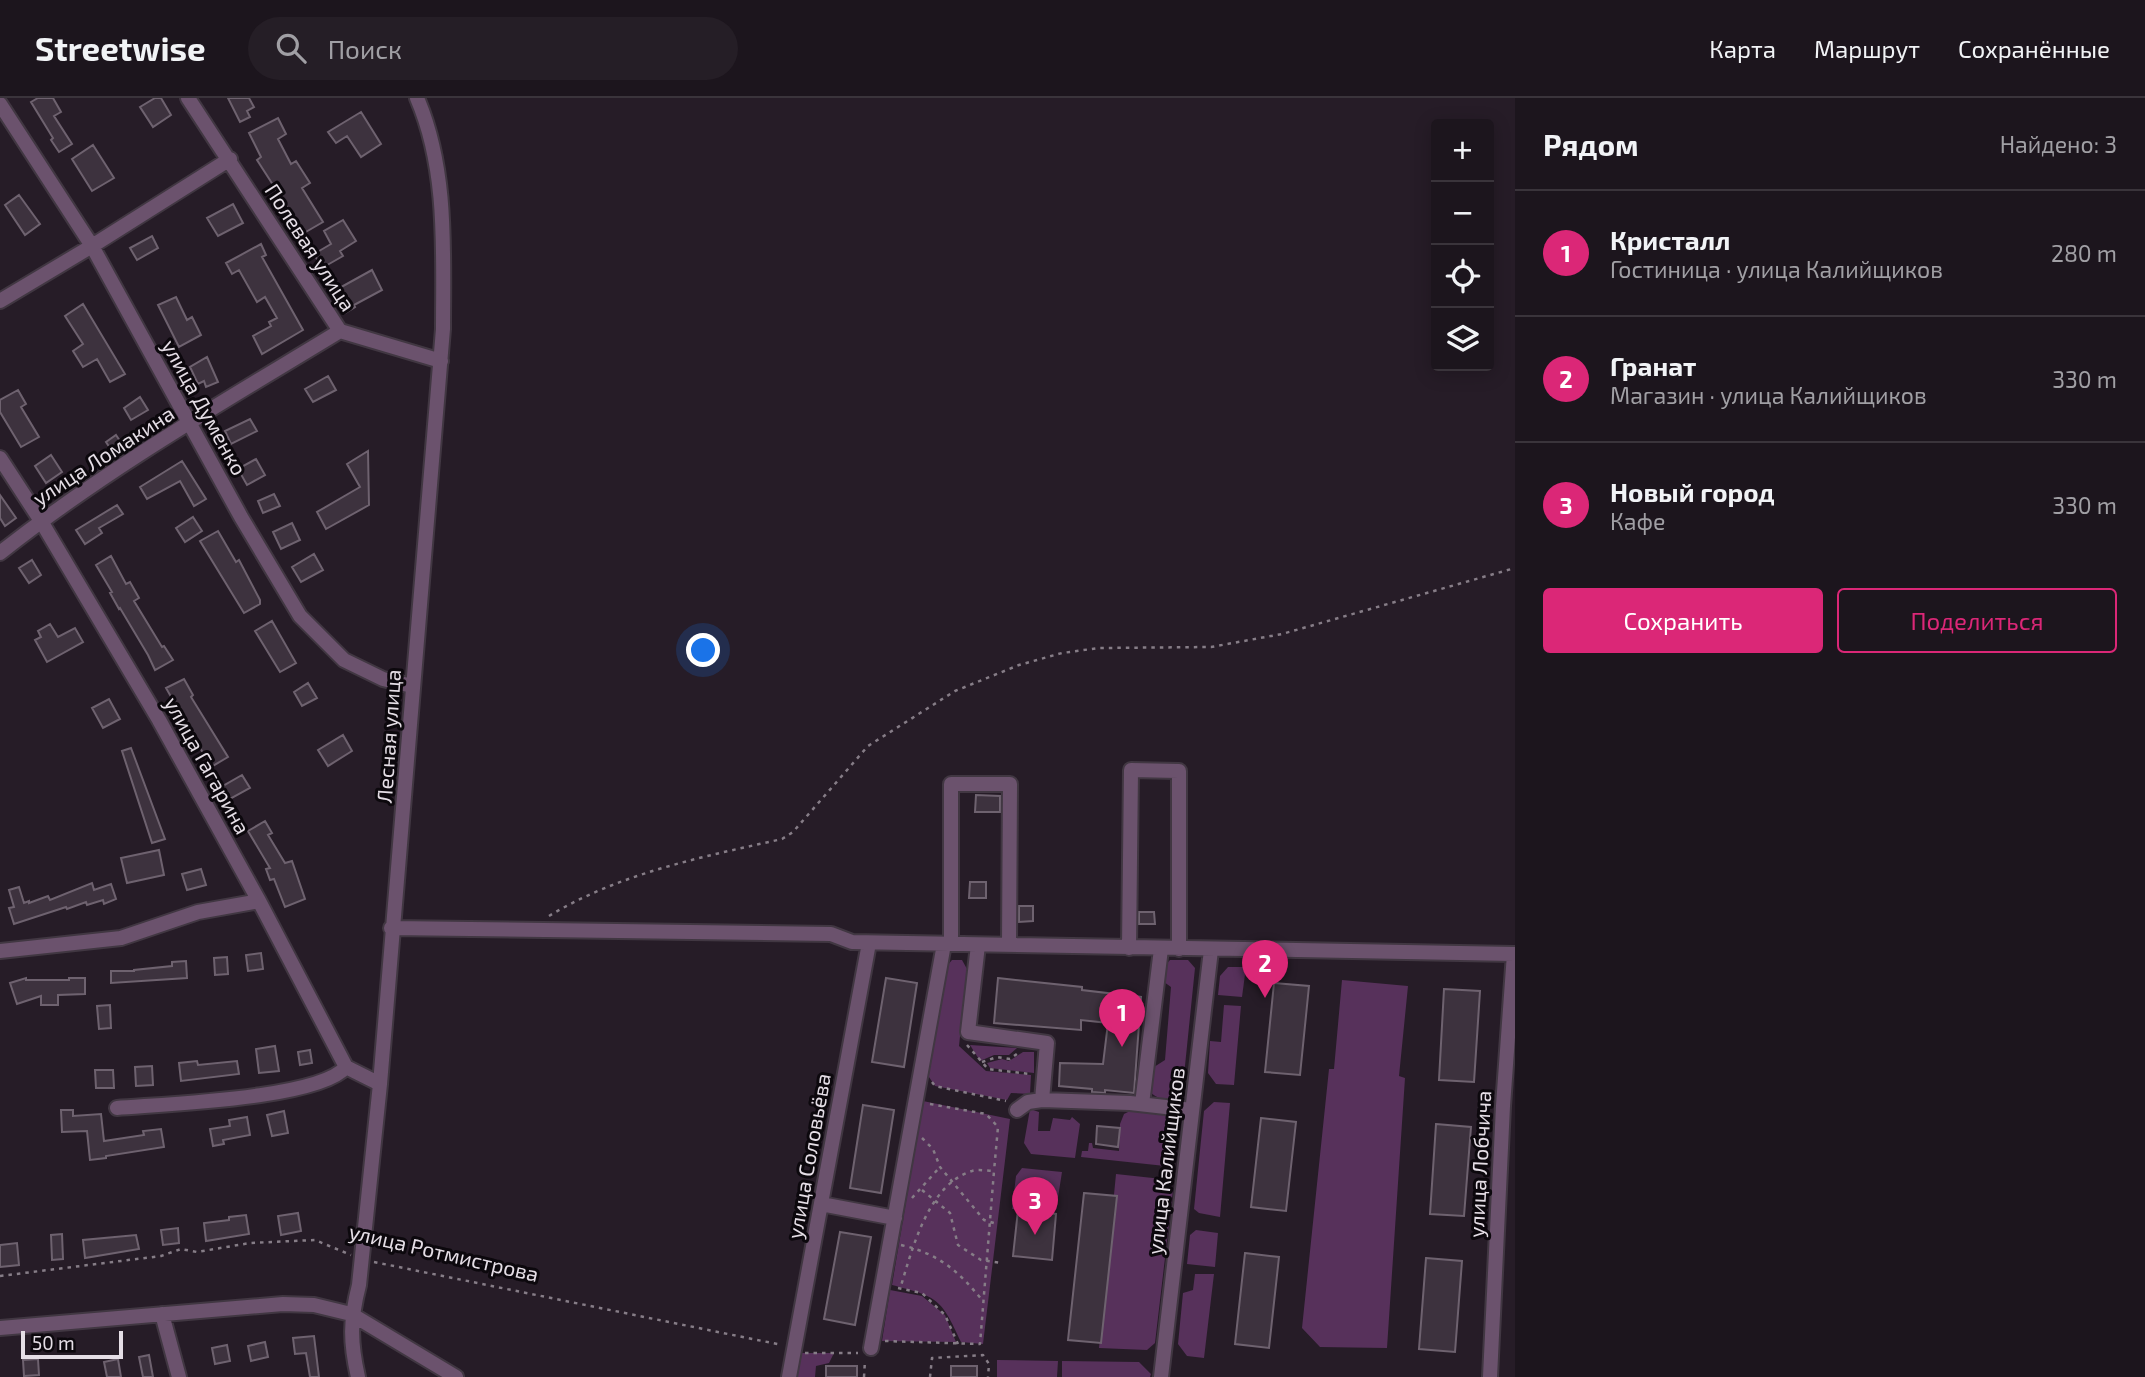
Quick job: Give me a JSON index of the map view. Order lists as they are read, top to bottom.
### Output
{
  "streets": {
    "street": [
      "Полевая улица",
      "улица Думенко",
      "улица Ломакина",
      "Лесная улица",
      "улица Гагарина",
      "улица Соловьёва",
      "улица Калийщиков",
      "улица Лобчича"
    ],
    "path": ["улица Ротмистрова"]
  },
  "crossings": [
    ["Полевая улица", "улица Ломакина"],
    ["Полевая улица", "Лесная улица"],
    ["улица Думенко", "улица Ломакина"],
    ["улица Думенко", "Лесная улица"],
    ["улица Ломакина", "улица Гагарина"],
    ["Лесная улица", "улица Ротмистрова"],
    ["улица Соловьёва", "улица Ротмистрова"]
  ],
  "scale_bar": "50 m",
  "page": {
    "header": "Streetwise",
    "search": "Поиск",
    "nav": ["Карта", "Маршрут", "Сохранённые"],
    "heading": ["Рядом", "Найдено: 3"],
    "map_buttons": ["+", "−"],
    "list": [
      {
        "mark": "1",
        "name": "Кристалл",
        "note": "Гостиница · улица Калийщиков",
        "value": "280 m"
      },
      {
        "mark": "2",
        "name": "Гранат",
        "note": "Магазин · улица Калийщиков",
        "value": "330 m"
      },
      {
        "mark": "3",
        "name": "Новый город",
        "note": "Кафе",
        "value": "330 m"
      }
    ],
    "buttons": ["Сохранить", "Поделиться"],
    "pins": ["2", "1", "3"],
    "scale": "50 m"
  }
}
